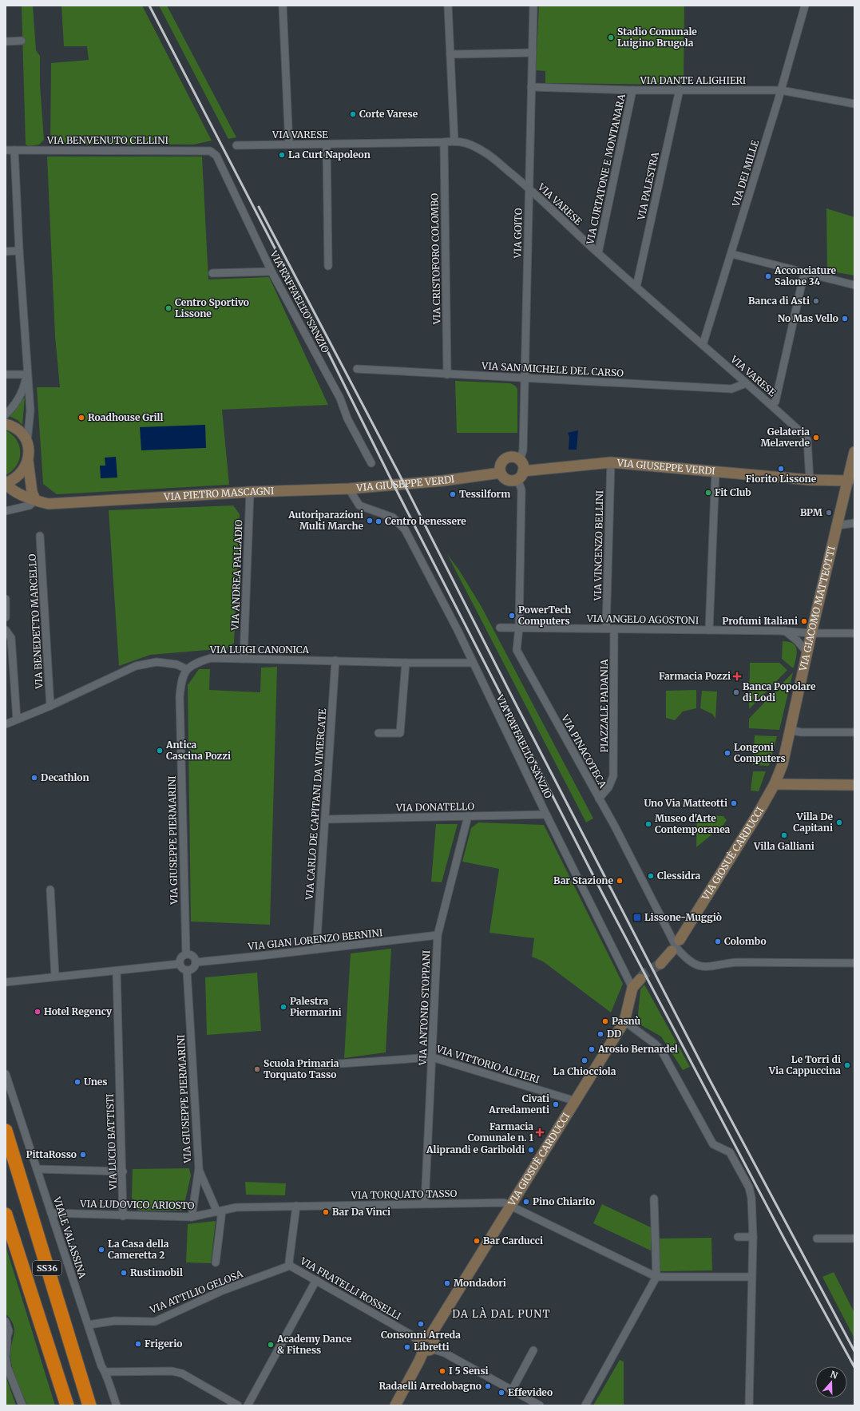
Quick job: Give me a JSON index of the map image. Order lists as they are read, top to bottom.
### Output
{
  "streets": {
    "highway": ["SS36"],
    "street": [
      "VIA DANTE ALIGHIERI",
      "VIA VARESE",
      "VIA BENVENUTO CELLINI",
      "VIA CURTATONE E MONTANARA",
      "VIA DEI MILLE",
      "VIA PALESTRA",
      "VIA GOITO",
      "VIA CRISTOFORO COLOMBO",
      "VIA RAFFAELLO SANZIO",
      "VIA SAN MICHELE DEL CARSO",
      "VIA GIUSEPPE VERDI",
      "VIA PIETRO MASCAGNI",
      "VIA VINCENZO BELLINI",
      "VIA ANDREA PALLADIO",
      "VIA GIACOMO MATTEOTTI",
      "VIA ANGELO AGOSTONI",
      "VIA BENEDETTO MARCELLO",
      "VIA LUIGI CANONICA",
      "PIAZZALE PADANIA",
      "VIA PINACOTECA",
      "VIA CARLO DE CAPITANI DA VIMERCATE",
      "VIA DONATELLO",
      "VIA GIUSEPPE PIERMARINI",
      "VIA GIOSUÈ CARDUCCI",
      "VIA GIAN LORENZO BERNINI",
      "VIA ANTONIO STOPPANI",
      "VIA VITTORIO ALFIERI",
      "VIA LUCIO BATTISTI",
      "VIA TORQUATO TASSO",
      "VIA LUDOVICO ARIOSTO",
      "VIALE VALASSINA",
      "VIA FRATELLI ROSSELLI",
      "VIA ATTILIO GELOSA"
    ]
  },
  "crossings": [
    ["VIA DANTE ALIGHIERI", "VIA CURTATONE E MONTANARA"],
    ["VIA DANTE ALIGHIERI", "VIA DEI MILLE"],
    ["VIA DANTE ALIGHIERI", "VIA PALESTRA"],
    ["VIA DANTE ALIGHIERI", "VIA GOITO"],
    ["VIA VARESE", "VIA CURTATONE E MONTANARA"],
    ["VIA VARESE", "VIA DEI MILLE"],
    ["VIA VARESE", "VIA PALESTRA"],
    ["VIA VARESE", "VIA GOITO"],
    ["VIA VARESE", "VIA CRISTOFORO COLOMBO"],
    ["VIA VARESE", "VIA SAN MICHELE DEL CARSO"],
    ["VIA VARESE", "VIA GIUSEPPE VERDI"],
    ["VIA BENVENUTO CELLINI", "VIA RAFFAELLO SANZIO"],
    ["VIA GOITO", "VIA SAN MICHELE DEL CARSO"],
    ["VIA GOITO", "VIA GIUSEPPE VERDI"],
    ["VIA GOITO", "VIA PINACOTECA"],
    ["VIA CRISTOFORO COLOMBO", "VIA SAN MICHELE DEL CARSO"],
    ["VIA RAFFAELLO SANZIO", "VIA GIUSEPPE VERDI"],
    ["VIA RAFFAELLO SANZIO", "VIA PIETRO MASCAGNI"],
    ["VIA RAFFAELLO SANZIO", "VIA LUIGI CANONICA"],
    ["VIA RAFFAELLO SANZIO", "VIA DONATELLO"],
    ["VIA RAFFAELLO SANZIO", "VIA GIOSUÈ CARDUCCI"],
    ["VIA GIUSEPPE VERDI", "VIA PIETRO MASCAGNI"],
    ["VIA GIUSEPPE VERDI", "VIA VINCENZO BELLINI"],
    ["VIA GIUSEPPE VERDI", "VIA GIACOMO MATTEOTTI"],
    ["VIA GIUSEPPE VERDI", "VIA PINACOTECA"],
    ["VIA PIETRO MASCAGNI", "VIA ANDREA PALLADIO"],
    ["VIA VINCENZO BELLINI", "VIA ANGELO AGOSTONI"],
    ["VIA VINCENZO BELLINI", "PIAZZALE PADANIA"],
    ["VIA ANDREA PALLADIO", "VIA LUIGI CANONICA"],
    ["VIA GIACOMO MATTEOTTI", "VIA ANGELO AGOSTONI"],
    ["VIA GIACOMO MATTEOTTI", "VIA GIOSUÈ CARDUCCI"],
    ["VIA ANGELO AGOSTONI", "PIAZZALE PADANIA"],
    ["VIA ANGELO AGOSTONI", "VIA PINACOTECA"],
    ["VIA LUIGI CANONICA", "VIA CARLO DE CAPITANI DA VIMERCATE"],
    ["VIA LUIGI CANONICA", "VIA GIUSEPPE PIERMARINI"],
    ["PIAZZALE PADANIA", "VIA PINACOTECA"],
    ["VIA PINACOTECA", "VIA GIOSUÈ CARDUCCI"],
    ["VIA CARLO DE CAPITANI DA VIMERCATE", "VIA DONATELLO"],
    ["VIA CARLO DE CAPITANI DA VIMERCATE", "VIA GIAN LORENZO BERNINI"],
    ["VIA DONATELLO", "VIA ANTONIO STOPPANI"],
    ["VIA GIUSEPPE PIERMARINI", "VIA GIAN LORENZO BERNINI"],
    ["VIA GIUSEPPE PIERMARINI", "VIA TORQUATO TASSO"],
    ["VIA GIUSEPPE PIERMARINI", "VIA LUDOVICO ARIOSTO"],
    ["VIA GIOSUÈ CARDUCCI", "VIA VITTORIO ALFIERI"],
    ["VIA GIOSUÈ CARDUCCI", "VIA TORQUATO TASSO"],
    ["VIA GIOSUÈ CARDUCCI", "VIA FRATELLI ROSSELLI"],
    ["VIA GIAN LORENZO BERNINI", "VIA ANTONIO STOPPANI"],
    ["VIA ANTONIO STOPPANI", "VIA VITTORIO ALFIERI"],
    ["VIA ANTONIO STOPPANI", "VIA TORQUATO TASSO"],
    ["VIA LUCIO BATTISTI", "VIA LUDOVICO ARIOSTO"],
    ["VIA TORQUATO TASSO", "VIA LUDOVICO ARIOSTO"],
    ["VIA TORQUATO TASSO", "VIA FRATELLI ROSSELLI"],
    ["VIA LUDOVICO ARIOSTO", "VIALE VALASSINA"],
    ["VIALE VALASSINA", "VIA ATTILIO GELOSA"],
    ["VIA FRATELLI ROSSELLI", "VIA ATTILIO GELOSA"]
  ],
  "districts": ["DA LÀ DAL PUNT"],
  "places": {
    "other": [
      "Stadio Comunale Luigino Brugola",
      "Corte Varese",
      "La Curt Napoleon",
      "Acconciature Salone 34",
      "Banca di Asti",
      "Centro Sportivo Lissone",
      "No Mas Vello",
      "Roadhouse Grill",
      "Gelateria Melaverde",
      "Fiorito Lissone",
      "Fit Club",
      "Tessilform",
      "BPM",
      "Autoriparazioni Multi Marche",
      "Centro benessere",
      "PowerTech Computers",
      "Profumi Italiani",
      "Banca Popolare di Lodi",
      "Antica Cascina Pozzi",
      "Longoni Computers",
      "Decathlon",
      "Uno Via Matteotti",
      "Villa De Capitani",
      "Museo d'Arte Contemporanea",
      "Villa Galliani",
      "Clessidra",
      "Bar Stazione",
      "Colombo",
      "Palestra Piermarini",
      "Hotel Regency",
      "Pasnù",
      "DD",
      "Arosio Bernardel",
      "La Chiocciola",
      "Le Torri di Via Cappuccina",
      "Scuola Primaria Torquato Tasso",
      "Unes",
      "Civati Arredamenti",
      "Aliprandi e Gariboldi",
      "PittaRosso",
      "Pino Chiarito",
      "Bar Da Vinci",
      "Bar Carducci",
      "La Casa della Cameretta 2",
      "Rustimobil",
      "Mondadori",
      "Consonni Arreda",
      "Frigerio",
      "Academy Dance & Fitness",
      "Libretti",
      "I 5 Sensi",
      "Radaelli Arredobagno",
      "Effevideo"
    ],
    "health": ["Farmacia Pozzi", "Farmacia Comunale n. 1"],
    "transit": ["Lissone-Muggiò"]
  },
  "north": "top"
}
